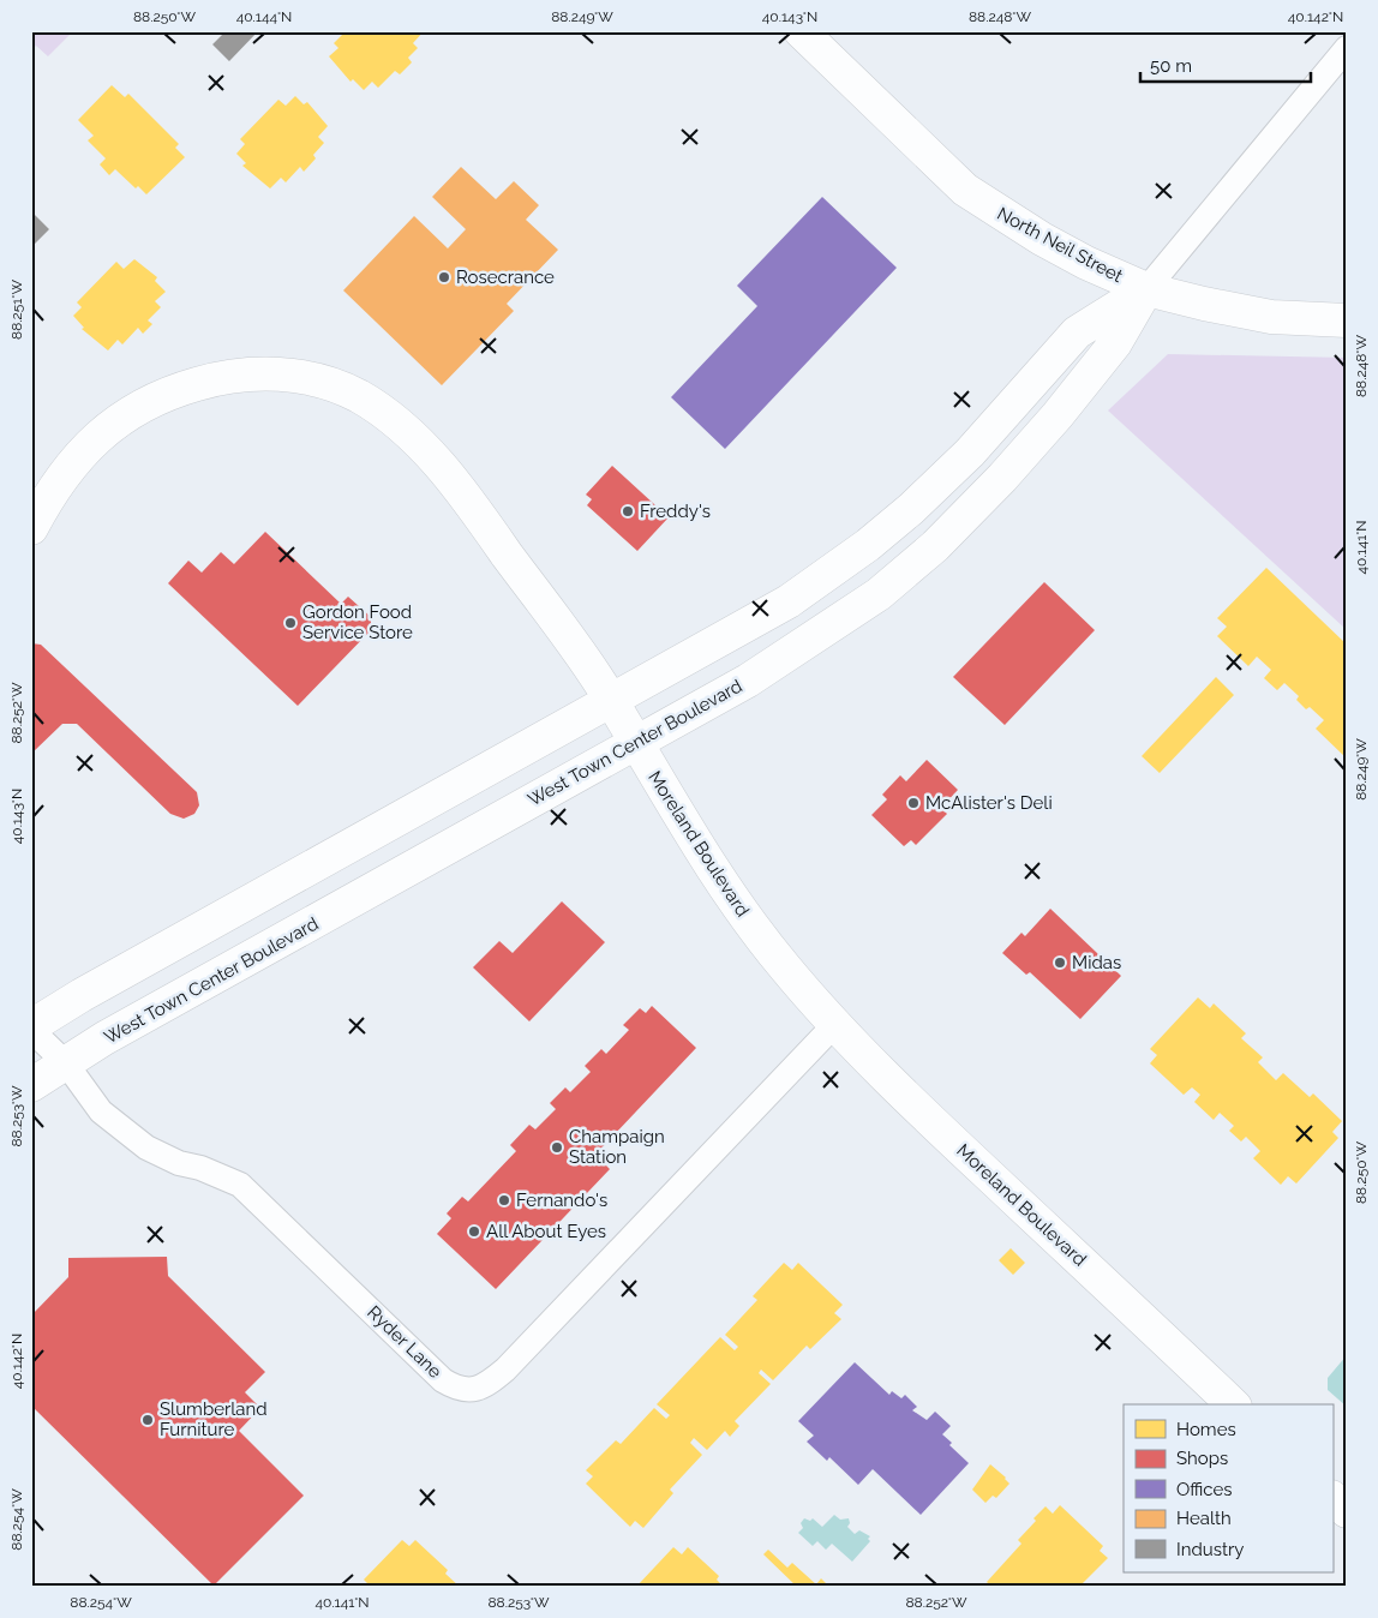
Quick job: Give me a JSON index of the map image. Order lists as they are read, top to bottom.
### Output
{
  "streets": {
    "main road": ["North Neil Street", "West Town Center Boulevard", "Moreland Boulevard"],
    "street": ["Ryder Lane"]
  },
  "crossings": [
    ["North Neil Street", "West Town Center Boulevard"],
    ["West Town Center Boulevard", "Moreland Boulevard"],
    ["West Town Center Boulevard", "Ryder Lane"],
    ["Moreland Boulevard", "Ryder Lane"]
  ],
  "places": [
    "Rosecrance",
    "Freddy's",
    "Gordon Food Service Store",
    "McAlister's Deli",
    "Midas",
    "Champaign Station",
    "Fernando's",
    "All About Eyes",
    "Slumberland Furniture"
  ],
  "legend": [
    "Homes",
    "Shops",
    "Offices",
    "Health",
    "Industry"
  ],
  "scale_bar": "50 m",
  "coordinates": [
    "88.250°W",
    "40.144°N",
    "88.249°W",
    "40.143°N",
    "88.248°W",
    "40.142°N",
    "88.251°W",
    "40.141°N",
    "88.252°W",
    "88.253°W",
    "88.254°W"
  ]
}
